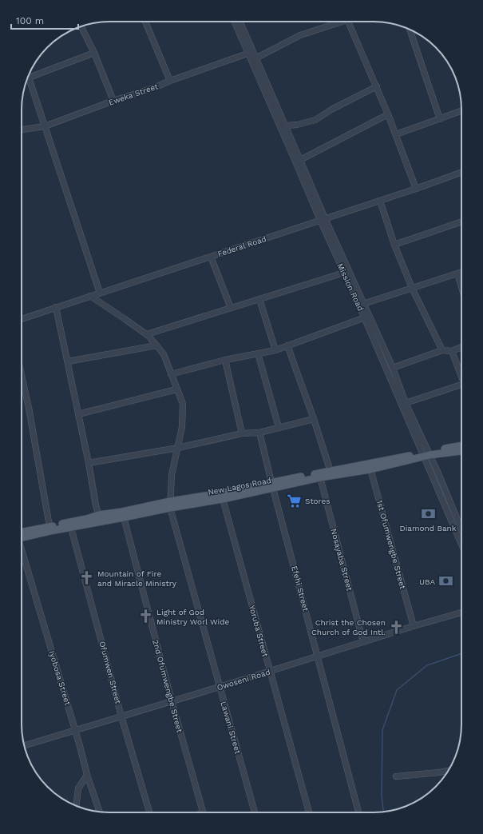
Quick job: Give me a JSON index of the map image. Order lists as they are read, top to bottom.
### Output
{
  "streets": {
    "main road": ["New Lagos Road"],
    "street": [
      "Eweka Street",
      "Federal Road",
      "Mission Road",
      "1st Ofumwengbe Street",
      "Nosayaba Street",
      "Efehi Street",
      "Yoruba Street",
      "Ofumwen Street",
      "Iyobosa Street",
      "Owoseni Road",
      "2nd Ofumwengbe Street",
      "Lawani Street"
    ]
  },
  "crossings": [
    ["Eweka Street", "Mission Road"],
    ["Federal Road", "Mission Road"],
    ["Federal Road", "Lawani Street"],
    ["Mission Road", "New Lagos Road"],
    ["New Lagos Road", "1st Ofumwengbe Street"],
    ["New Lagos Road", "Nosayaba Street"],
    ["New Lagos Road", "Efehi Street"],
    ["New Lagos Road", "Yoruba Street"],
    ["New Lagos Road", "Ofumwen Street"],
    ["New Lagos Road", "2nd Ofumwengbe Street"],
    ["New Lagos Road", "Lawani Street"],
    ["1st Ofumwengbe Street", "Owoseni Road"],
    ["Nosayaba Street", "Owoseni Road"],
    ["Efehi Street", "Owoseni Road"],
    ["Yoruba Street", "Owoseni Road"],
    ["Ofumwen Street", "Owoseni Road"],
    ["Iyobosa Street", "Owoseni Road"],
    ["Owoseni Road", "2nd Ofumwengbe Street"],
    ["Owoseni Road", "Lawani Street"]
  ],
  "places": {
    "supermarket": ["Stores"],
    "bank": ["Diamond Bank", "UBA"],
    "church": ["Mountain of Fire and Miracle Ministry", "Light of God Ministry Worl Wide", "Christ the Chosen Church of God Intl."]
  },
  "scale_bar": "100 m"
}
